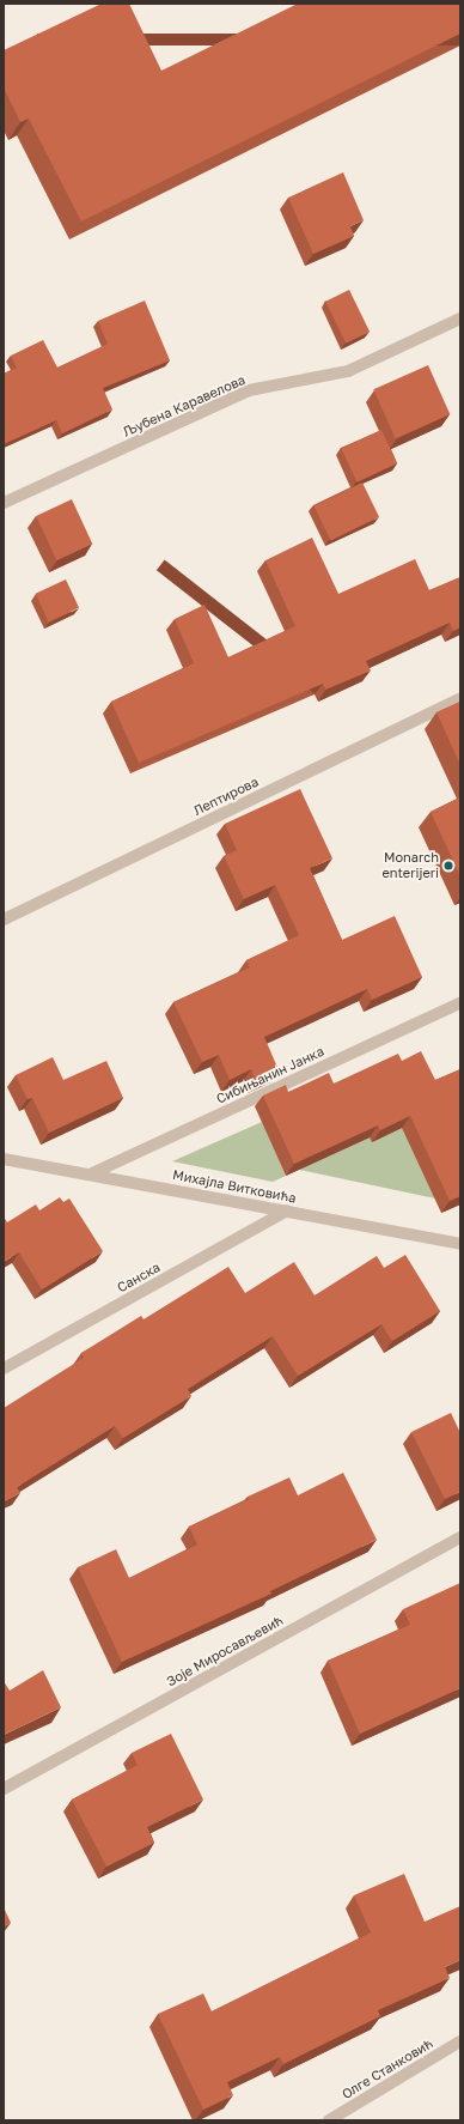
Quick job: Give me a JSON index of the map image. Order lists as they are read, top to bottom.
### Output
{
  "streets": {
    "street": [
      "Љубена Каравелова",
      "Лептирова",
      "Сибињанин Јанка",
      "Михајла Витковића",
      "Санска",
      "Зоје Миросављевић",
      "Олге Станковић"
    ]
  },
  "crossings": [
    ["Сибињанин Јанка", "Михајла Витковића"],
    ["Михајла Витковића", "Санска"]
  ],
  "places": ["Monarch enterijeri"]
}
